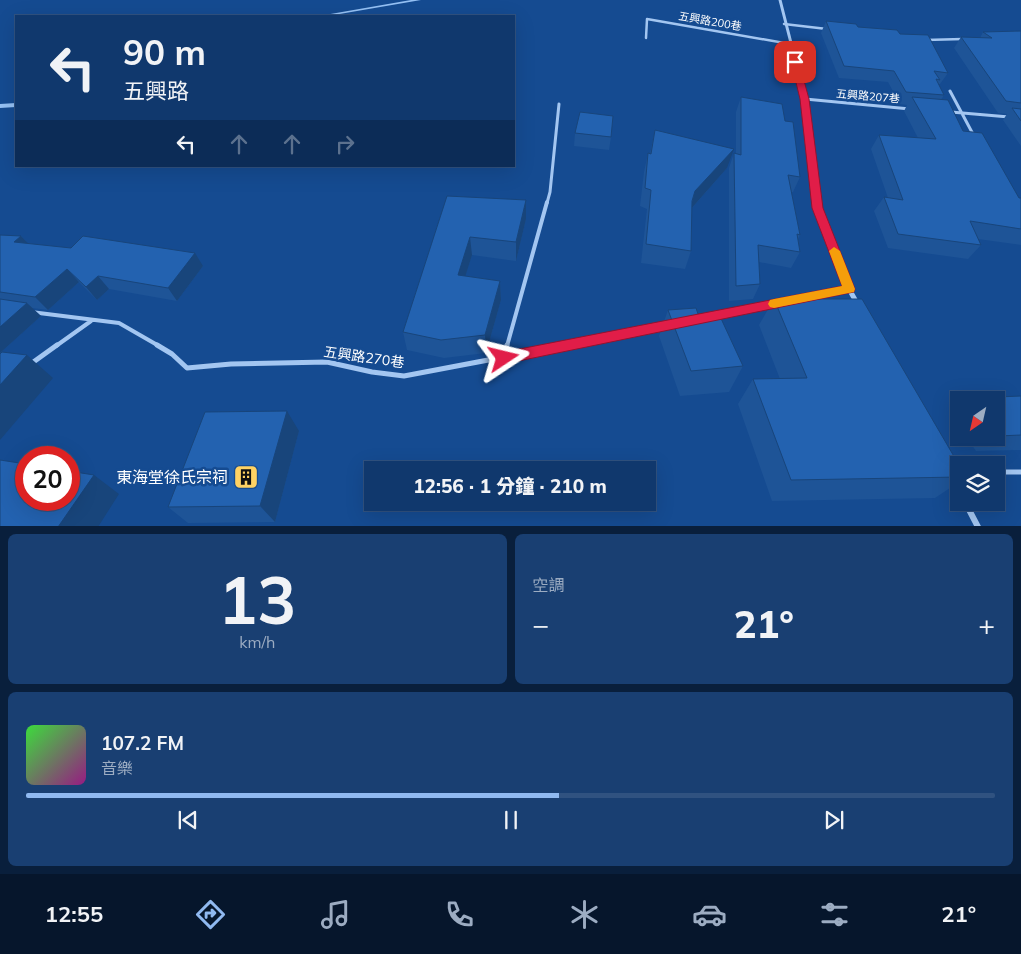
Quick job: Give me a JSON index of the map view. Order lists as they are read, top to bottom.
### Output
{
  "streets": {
    "lane": ["五興路200巷", "五興路207巷", "五興路270巷"]
  },
  "places": {
    "building": ["東海堂徐氏宗祠"]
  },
  "north": "bottom left",
  "page": {
    "turn": ["90 m", "五興路"],
    "limit": "20",
    "trip": "12:56 · 1 分鐘 · 210 m",
    "tile": [
      ["13", "km/h"],
      "空調"
    ],
    "heat": ["−", "21°", "+"],
    "song": ["107.2 FM", "音樂"],
    "tabs": ["12:55", "21°"]
  }
}
